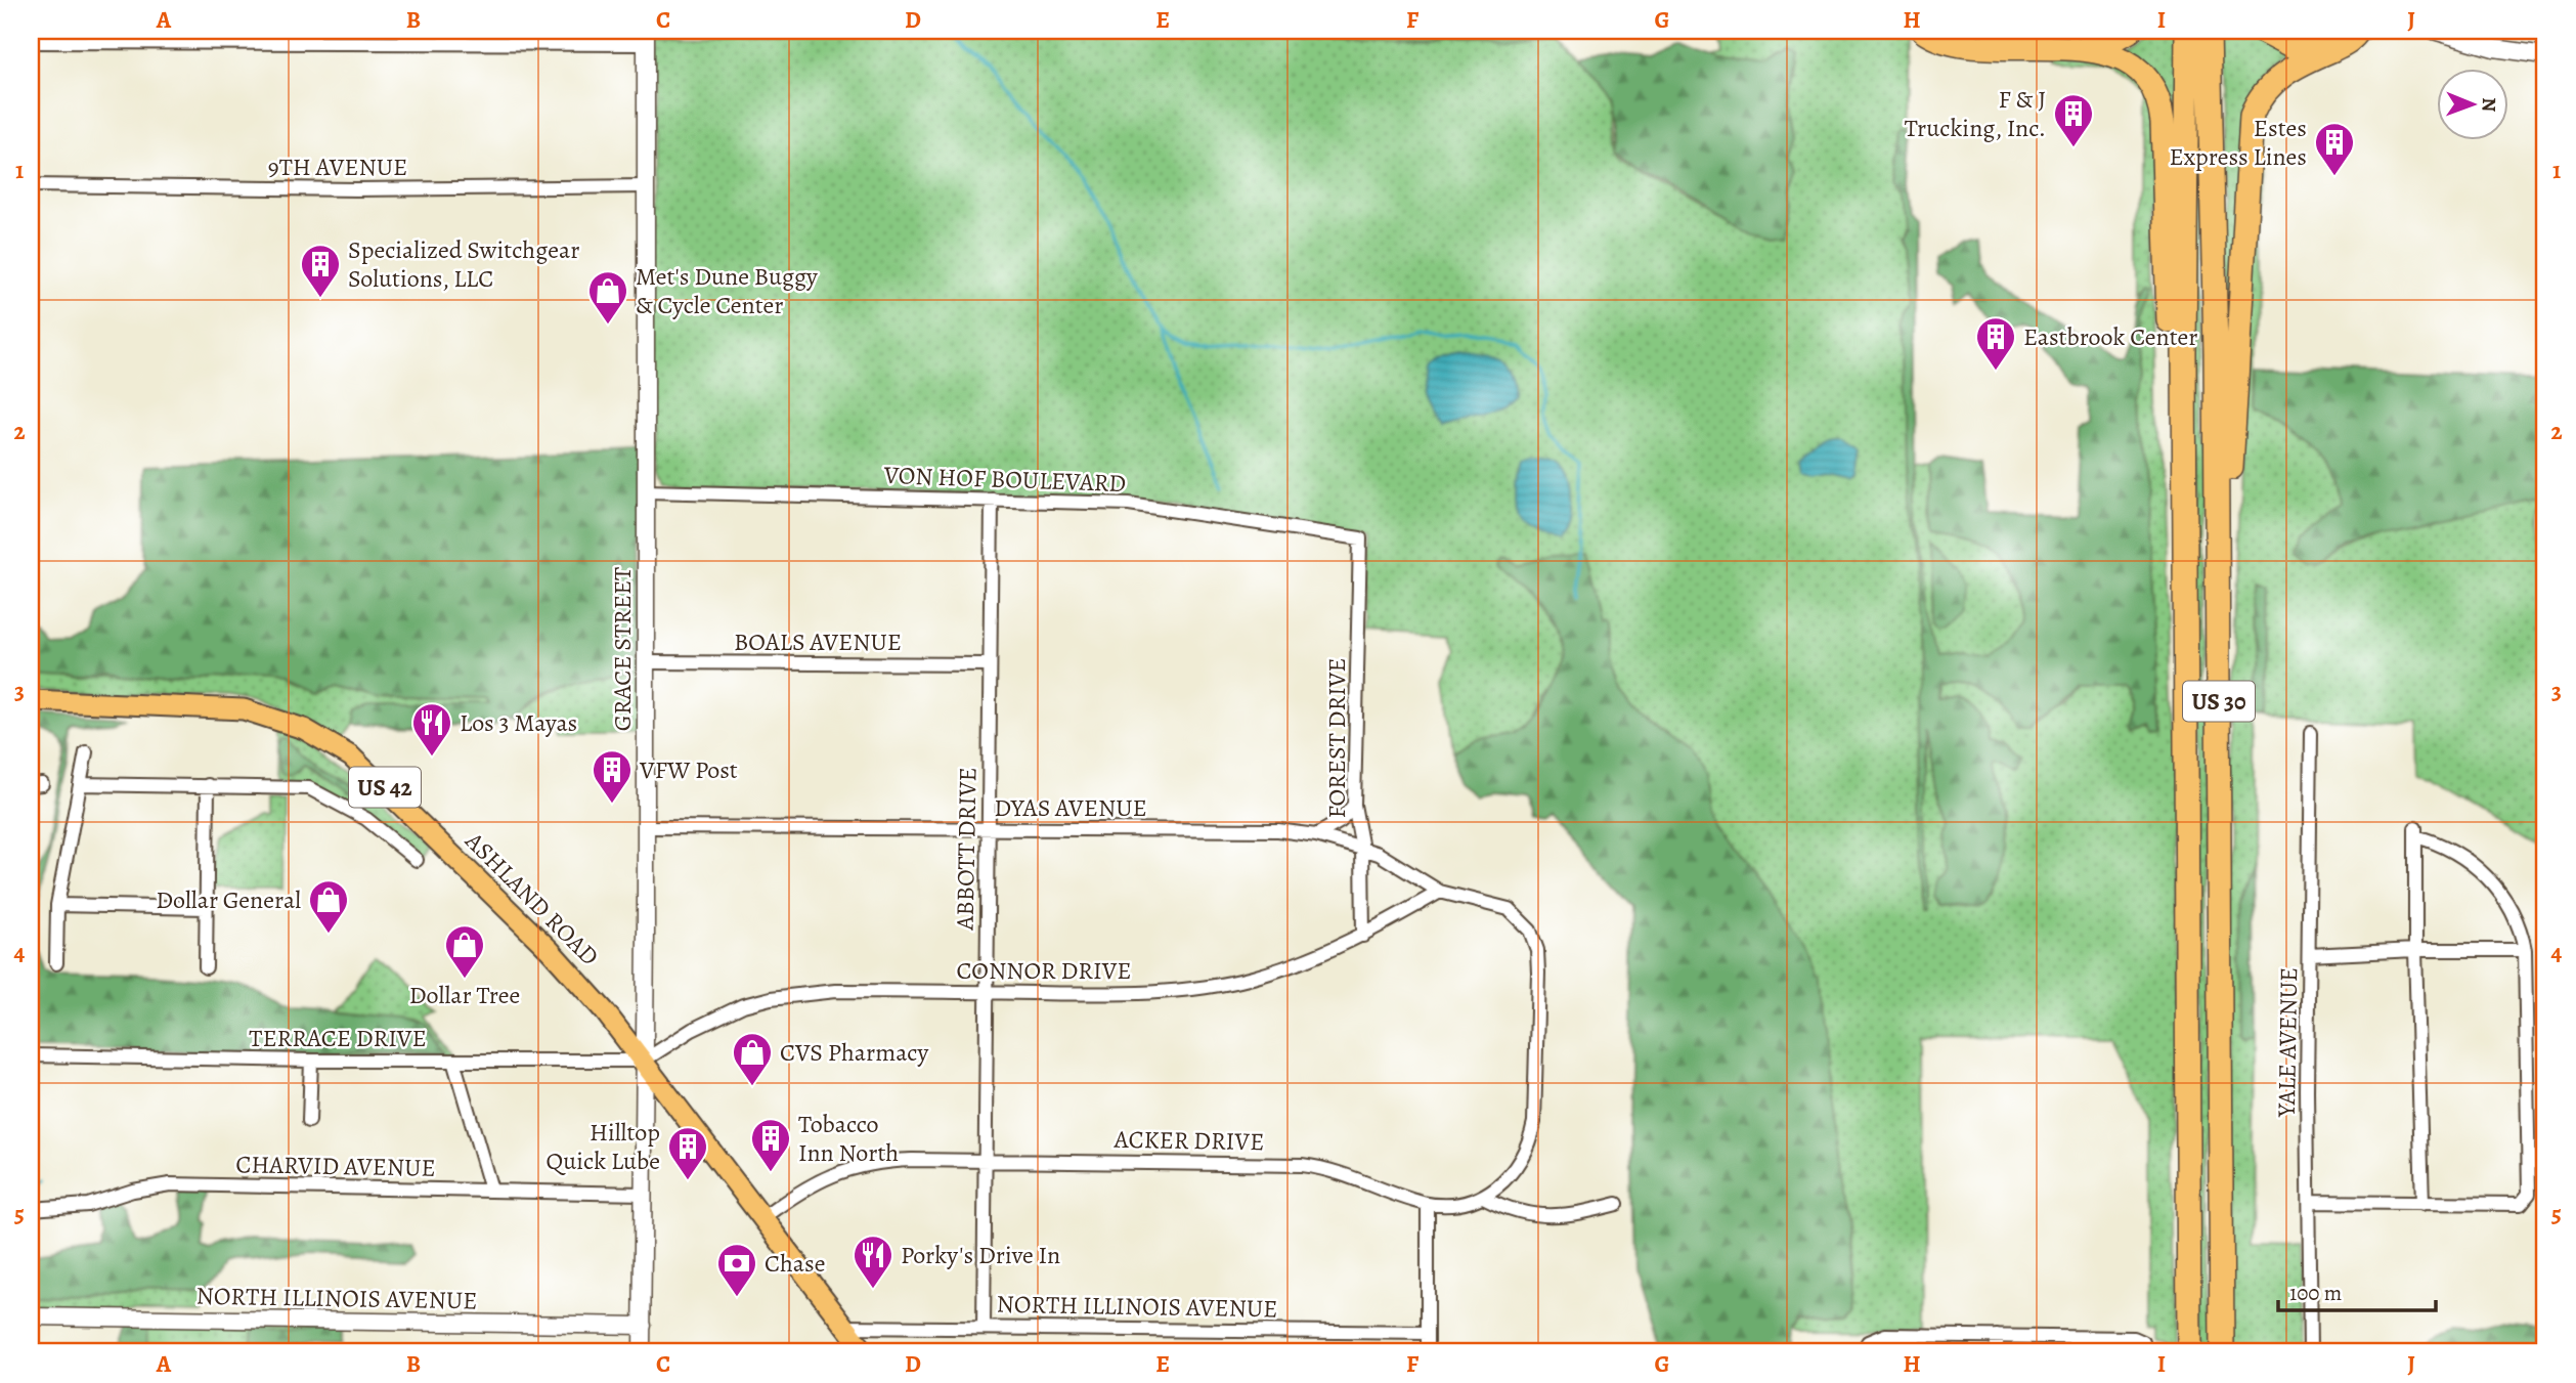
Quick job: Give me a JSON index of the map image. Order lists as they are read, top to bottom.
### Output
{
  "streets": {
    "highway": ["US 30"],
    "main road": ["US 42", "ASHLAND ROAD"],
    "street": [
      "9TH AVENUE",
      "VON HOF BOULEVARD",
      "BOALS AVENUE",
      "GRACE STREET",
      "FOREST DRIVE",
      "DYAS AVENUE",
      "ABBOTT DRIVE",
      "CONNOR DRIVE",
      "TERRACE DRIVE",
      "YALE AVENUE",
      "ACKER DRIVE",
      "CHARVID AVENUE",
      "NORTH ILLINOIS AVENUE"
    ]
  },
  "crossings": [
    ["9TH AVENUE", "GRACE STREET"],
    ["VON HOF BOULEVARD", "GRACE STREET"],
    ["VON HOF BOULEVARD", "FOREST DRIVE"],
    ["VON HOF BOULEVARD", "ABBOTT DRIVE"],
    ["BOALS AVENUE", "GRACE STREET"],
    ["BOALS AVENUE", "ABBOTT DRIVE"],
    ["GRACE STREET", "DYAS AVENUE"],
    ["GRACE STREET", "ASHLAND ROAD"],
    ["GRACE STREET", "CONNOR DRIVE"],
    ["GRACE STREET", "TERRACE DRIVE"],
    ["GRACE STREET", "CHARVID AVENUE"],
    ["GRACE STREET", "NORTH ILLINOIS AVENUE"],
    ["FOREST DRIVE", "DYAS AVENUE"],
    ["FOREST DRIVE", "CONNOR DRIVE"],
    ["FOREST DRIVE", "ACKER DRIVE"],
    ["DYAS AVENUE", "ABBOTT DRIVE"],
    ["ABBOTT DRIVE", "CONNOR DRIVE"],
    ["ABBOTT DRIVE", "ACKER DRIVE"],
    ["ABBOTT DRIVE", "NORTH ILLINOIS AVENUE"],
    ["ASHLAND ROAD", "CONNOR DRIVE"],
    ["ASHLAND ROAD", "TERRACE DRIVE"],
    ["ASHLAND ROAD", "ACKER DRIVE"],
    ["ASHLAND ROAD", "NORTH ILLINOIS AVENUE"],
    ["CONNOR DRIVE", "TERRACE DRIVE"]
  ],
  "places": {
    "building": [
      "F & J Trucking, Inc.",
      "Estes Express Lines",
      "Specialized Switchgear Solutions, LLC",
      "Eastbrook Center",
      "VFW Post",
      "Tobacco Inn North",
      "Hilltop Quick Lube"
    ],
    "shop": [
      "Met's Dune Buggy & Cycle Center",
      "Dollar General",
      "Dollar Tree",
      "CVS Pharmacy"
    ],
    "restaurant": ["Los 3 Mayas", "Porky's Drive In"],
    "bank": ["Chase"]
  },
  "scale_bar": "100 m",
  "north": "right",
  "grid": {
    "columns": [
      "A",
      "B",
      "C",
      "D",
      "E",
      "F",
      "G",
      "H",
      "I",
      "J"
    ],
    "rows": [
      "1",
      "2",
      "3",
      "4",
      "5"
    ]
  }
}
